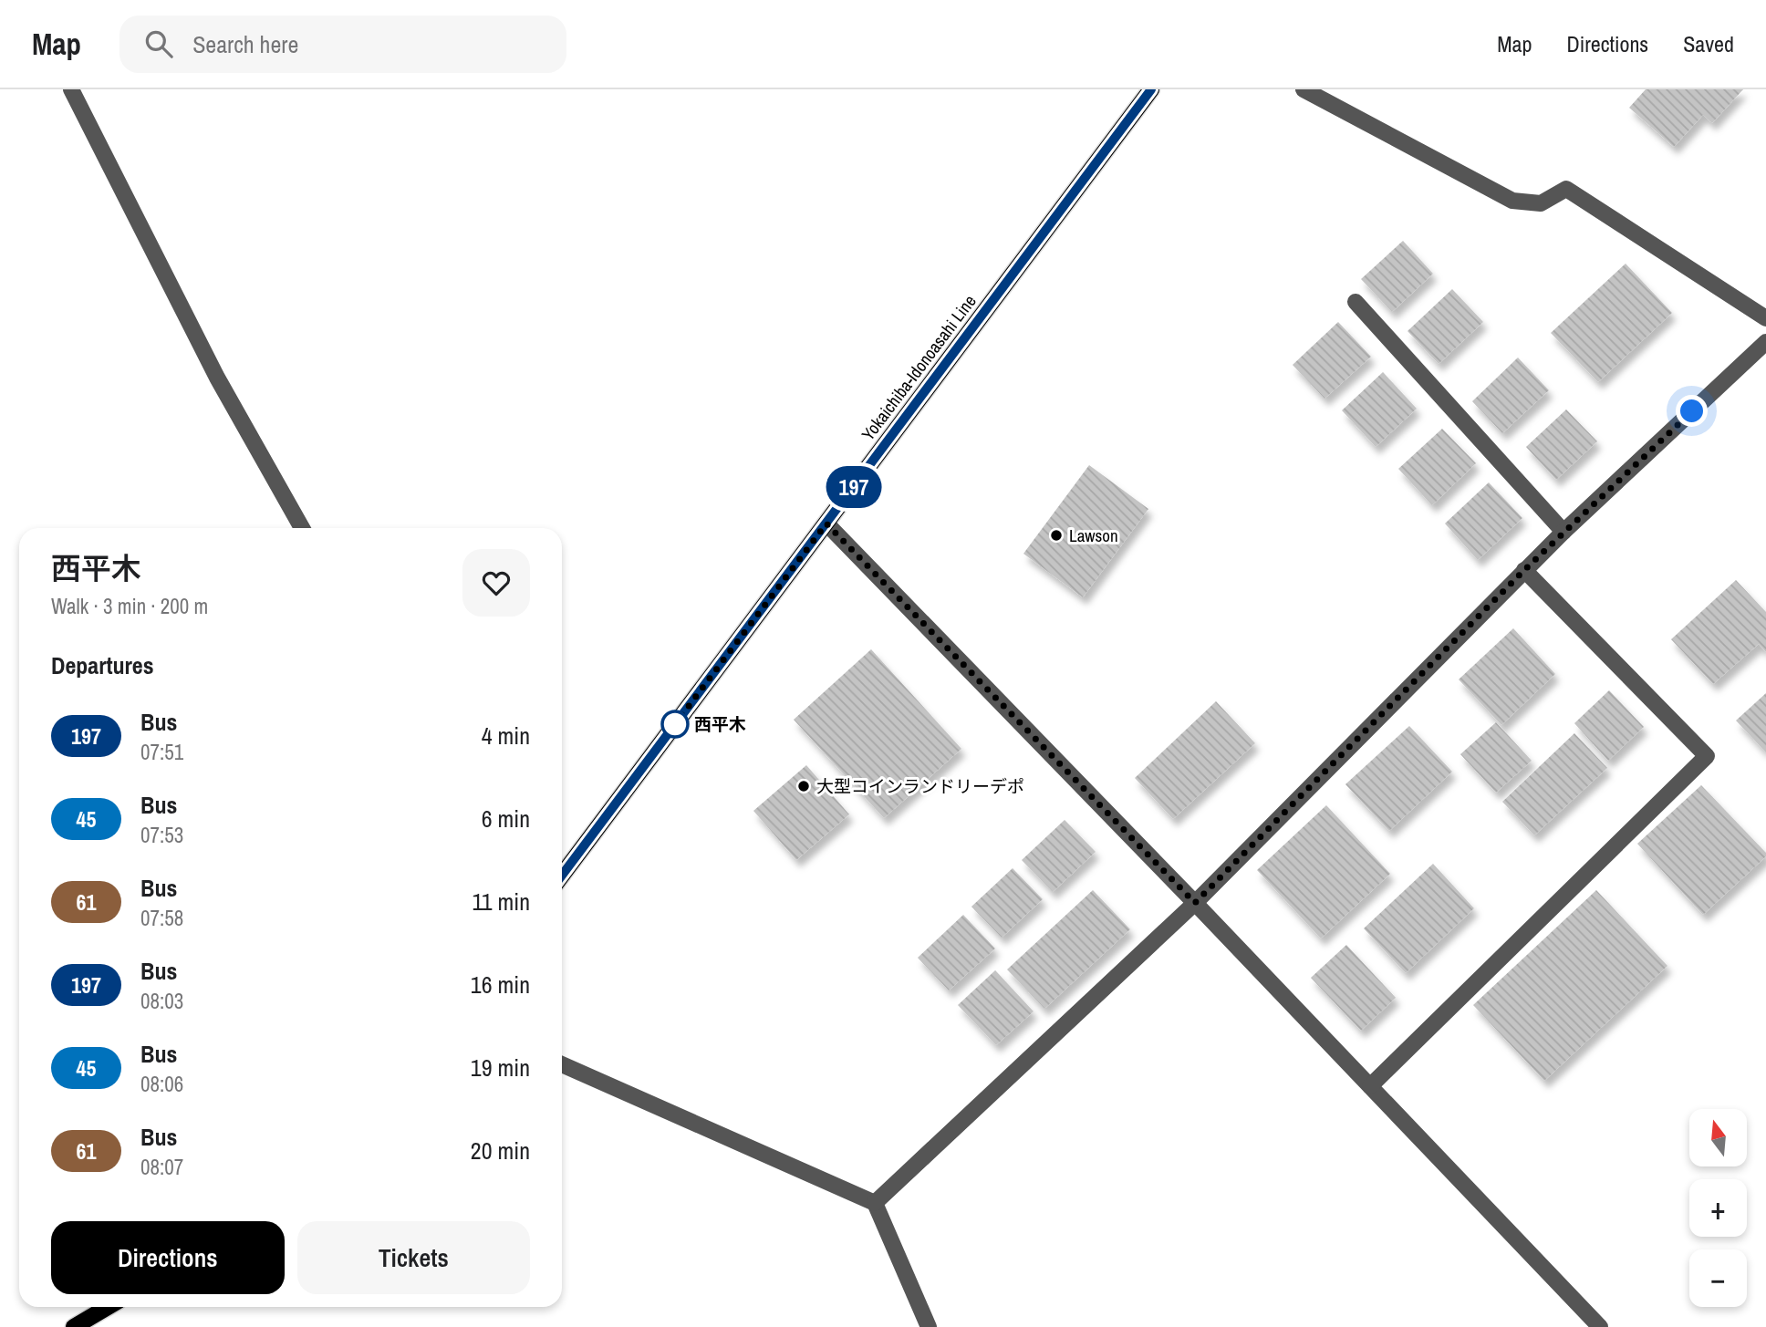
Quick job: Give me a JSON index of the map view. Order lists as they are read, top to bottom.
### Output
{
  "streets": {
    "main road": ["Yokaichiba-Idonoasahi Line"]
  },
  "places": ["Lawson", "西平木", "大型コインランドリーデポ"],
  "lines": ["bus line 197"],
  "north": "top",
  "page": {
    "header": "Map",
    "search": "Search here",
    "nav": ["Map", "Directions", "Saved"],
    "on_map": "197",
    "heading": [
      ["西平木", "Walk · 3 min · 200 m"],
      "Departures"
    ],
    "list": [
      {
        "mark": "197",
        "name": "Bus",
        "note": "07:51",
        "value": "4 min"
      },
      {
        "mark": "45",
        "name": "Bus",
        "note": "07:53",
        "value": "6 min"
      },
      {
        "mark": "61",
        "name": "Bus",
        "note": "07:58",
        "value": "11 min"
      },
      {
        "mark": "197",
        "name": "Bus",
        "note": "08:03",
        "value": "16 min"
      },
      {
        "mark": "45",
        "name": "Bus",
        "note": "08:06",
        "value": "19 min"
      },
      {
        "mark": "61",
        "name": "Bus",
        "note": "08:07",
        "value": "20 min"
      }
    ],
    "map_buttons": ["+", "−"],
    "buttons": ["Directions", "Tickets"]
  }
}
